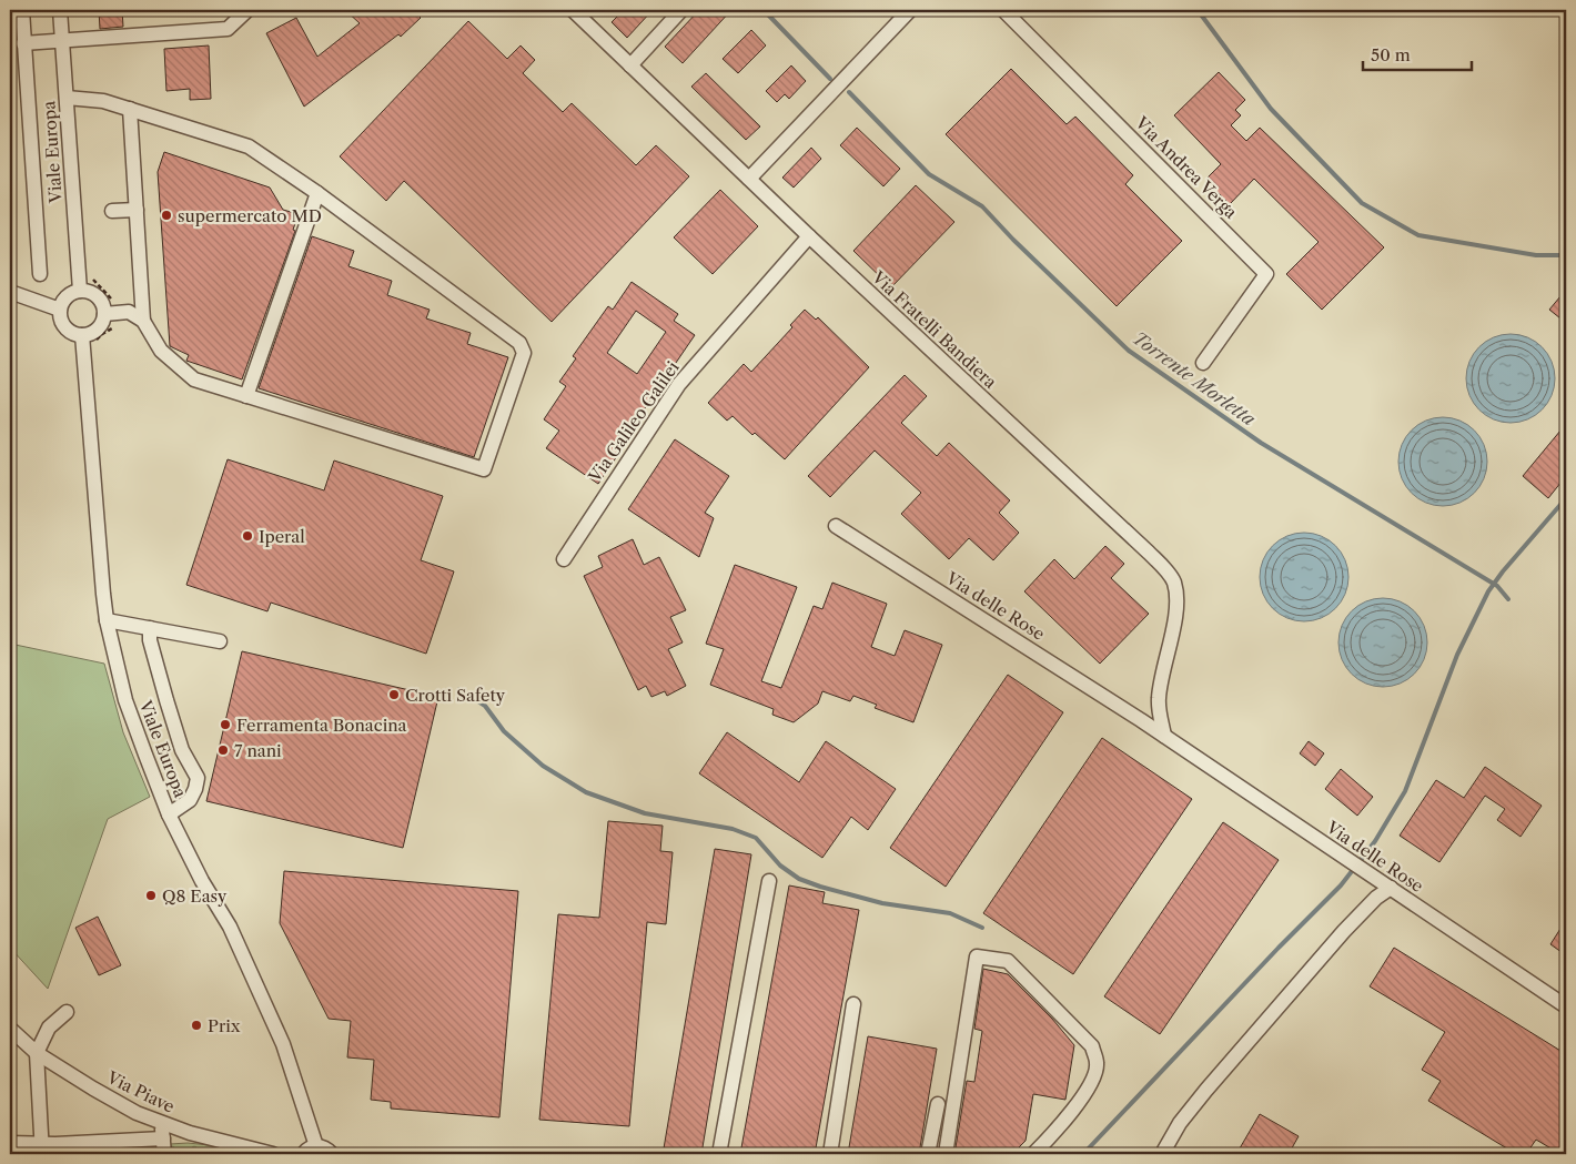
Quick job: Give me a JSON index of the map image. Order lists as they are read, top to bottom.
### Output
{
  "streets": {
    "street": [
      "Viale Europa",
      "Via Andrea Verga",
      "Via Fratelli Bandiera",
      "Via Galileo Galilei",
      "Via delle Rose",
      "Via Piave"
    ]
  },
  "crossings": [
    ["Via Fratelli Bandiera", "Via Galileo Galilei"],
    ["Via Fratelli Bandiera", "Via delle Rose"]
  ],
  "water": ["Torrente Morletta"],
  "places": [
    "supermercato MD",
    "Iperal",
    "Crotti Safety",
    "Ferramenta Bonacina",
    "7 nani",
    "Q8 Easy",
    "Prix"
  ],
  "scale_bar": "50 m"
}
